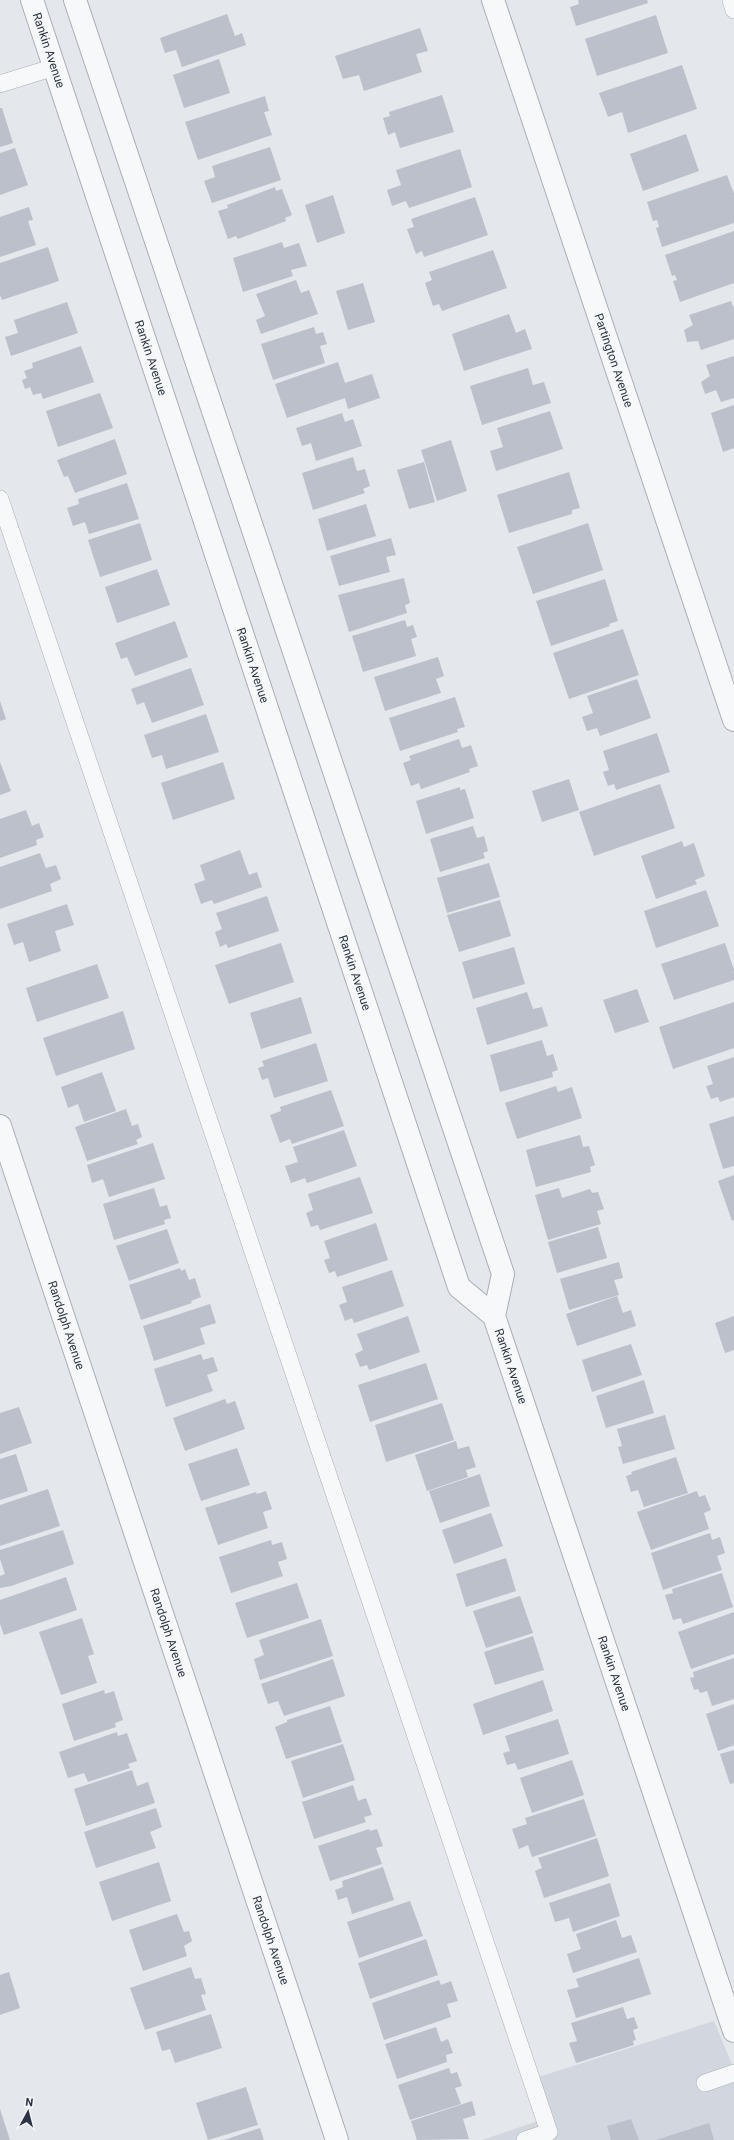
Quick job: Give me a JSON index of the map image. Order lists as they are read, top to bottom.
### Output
{
  "streets": {
    "street": ["Rankin Avenue", "Partington Avenue", "Randolph Avenue"]
  },
  "north": "top"
}
